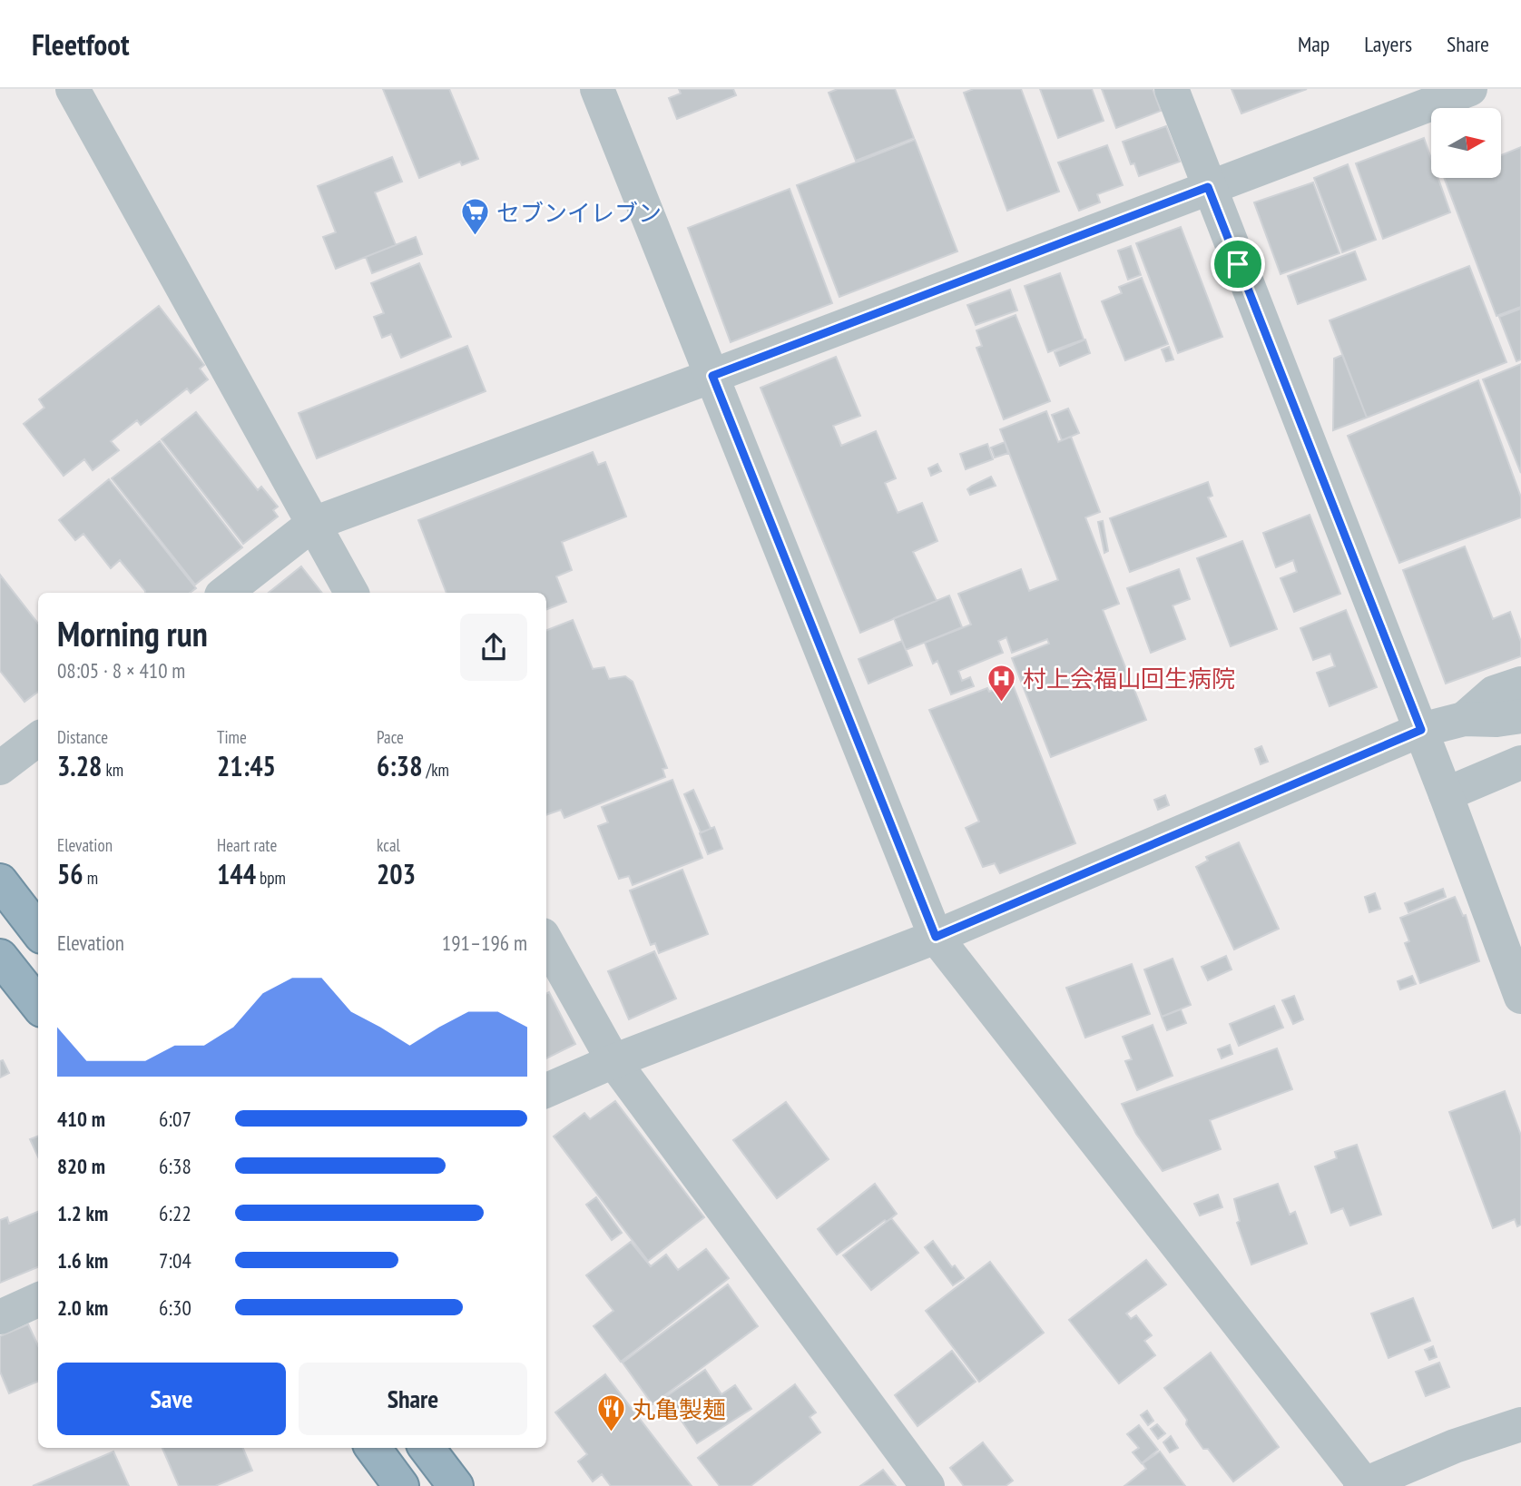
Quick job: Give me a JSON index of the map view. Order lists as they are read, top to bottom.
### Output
{
  "places": {
    "supermarket": ["セブンイレブン"],
    "hospital": ["村上会福山回生病院"],
    "restaurant": ["丸亀製麺"]
  },
  "north": "right",
  "page": {
    "header": "Fleetfoot",
    "nav": ["Map", "Layers", "Share"],
    "heading": ["Morning run", "08:05 · 8 × 410 m"],
    "stats": [
      ["Distance", "3.28 km"],
      ["Time", "21:45"],
      ["Pace", "6:38 /km"],
      ["Elevation", "56 m"],
      ["Heart rate", "144 bpm"],
      ["kcal", "203"]
    ],
    "chart": ["Elevation", "191–196 m"],
    "list": [
      {
        "name": "410 m",
        "note": "6:07"
      },
      {
        "name": "820 m",
        "note": "6:38"
      },
      {
        "name": "1.2 km",
        "note": "6:22"
      },
      {
        "name": "1.6 km",
        "note": "7:04"
      },
      {
        "name": "2.0 km",
        "note": "6:30"
      }
    ],
    "buttons": ["Save", "Share"]
  }
}
